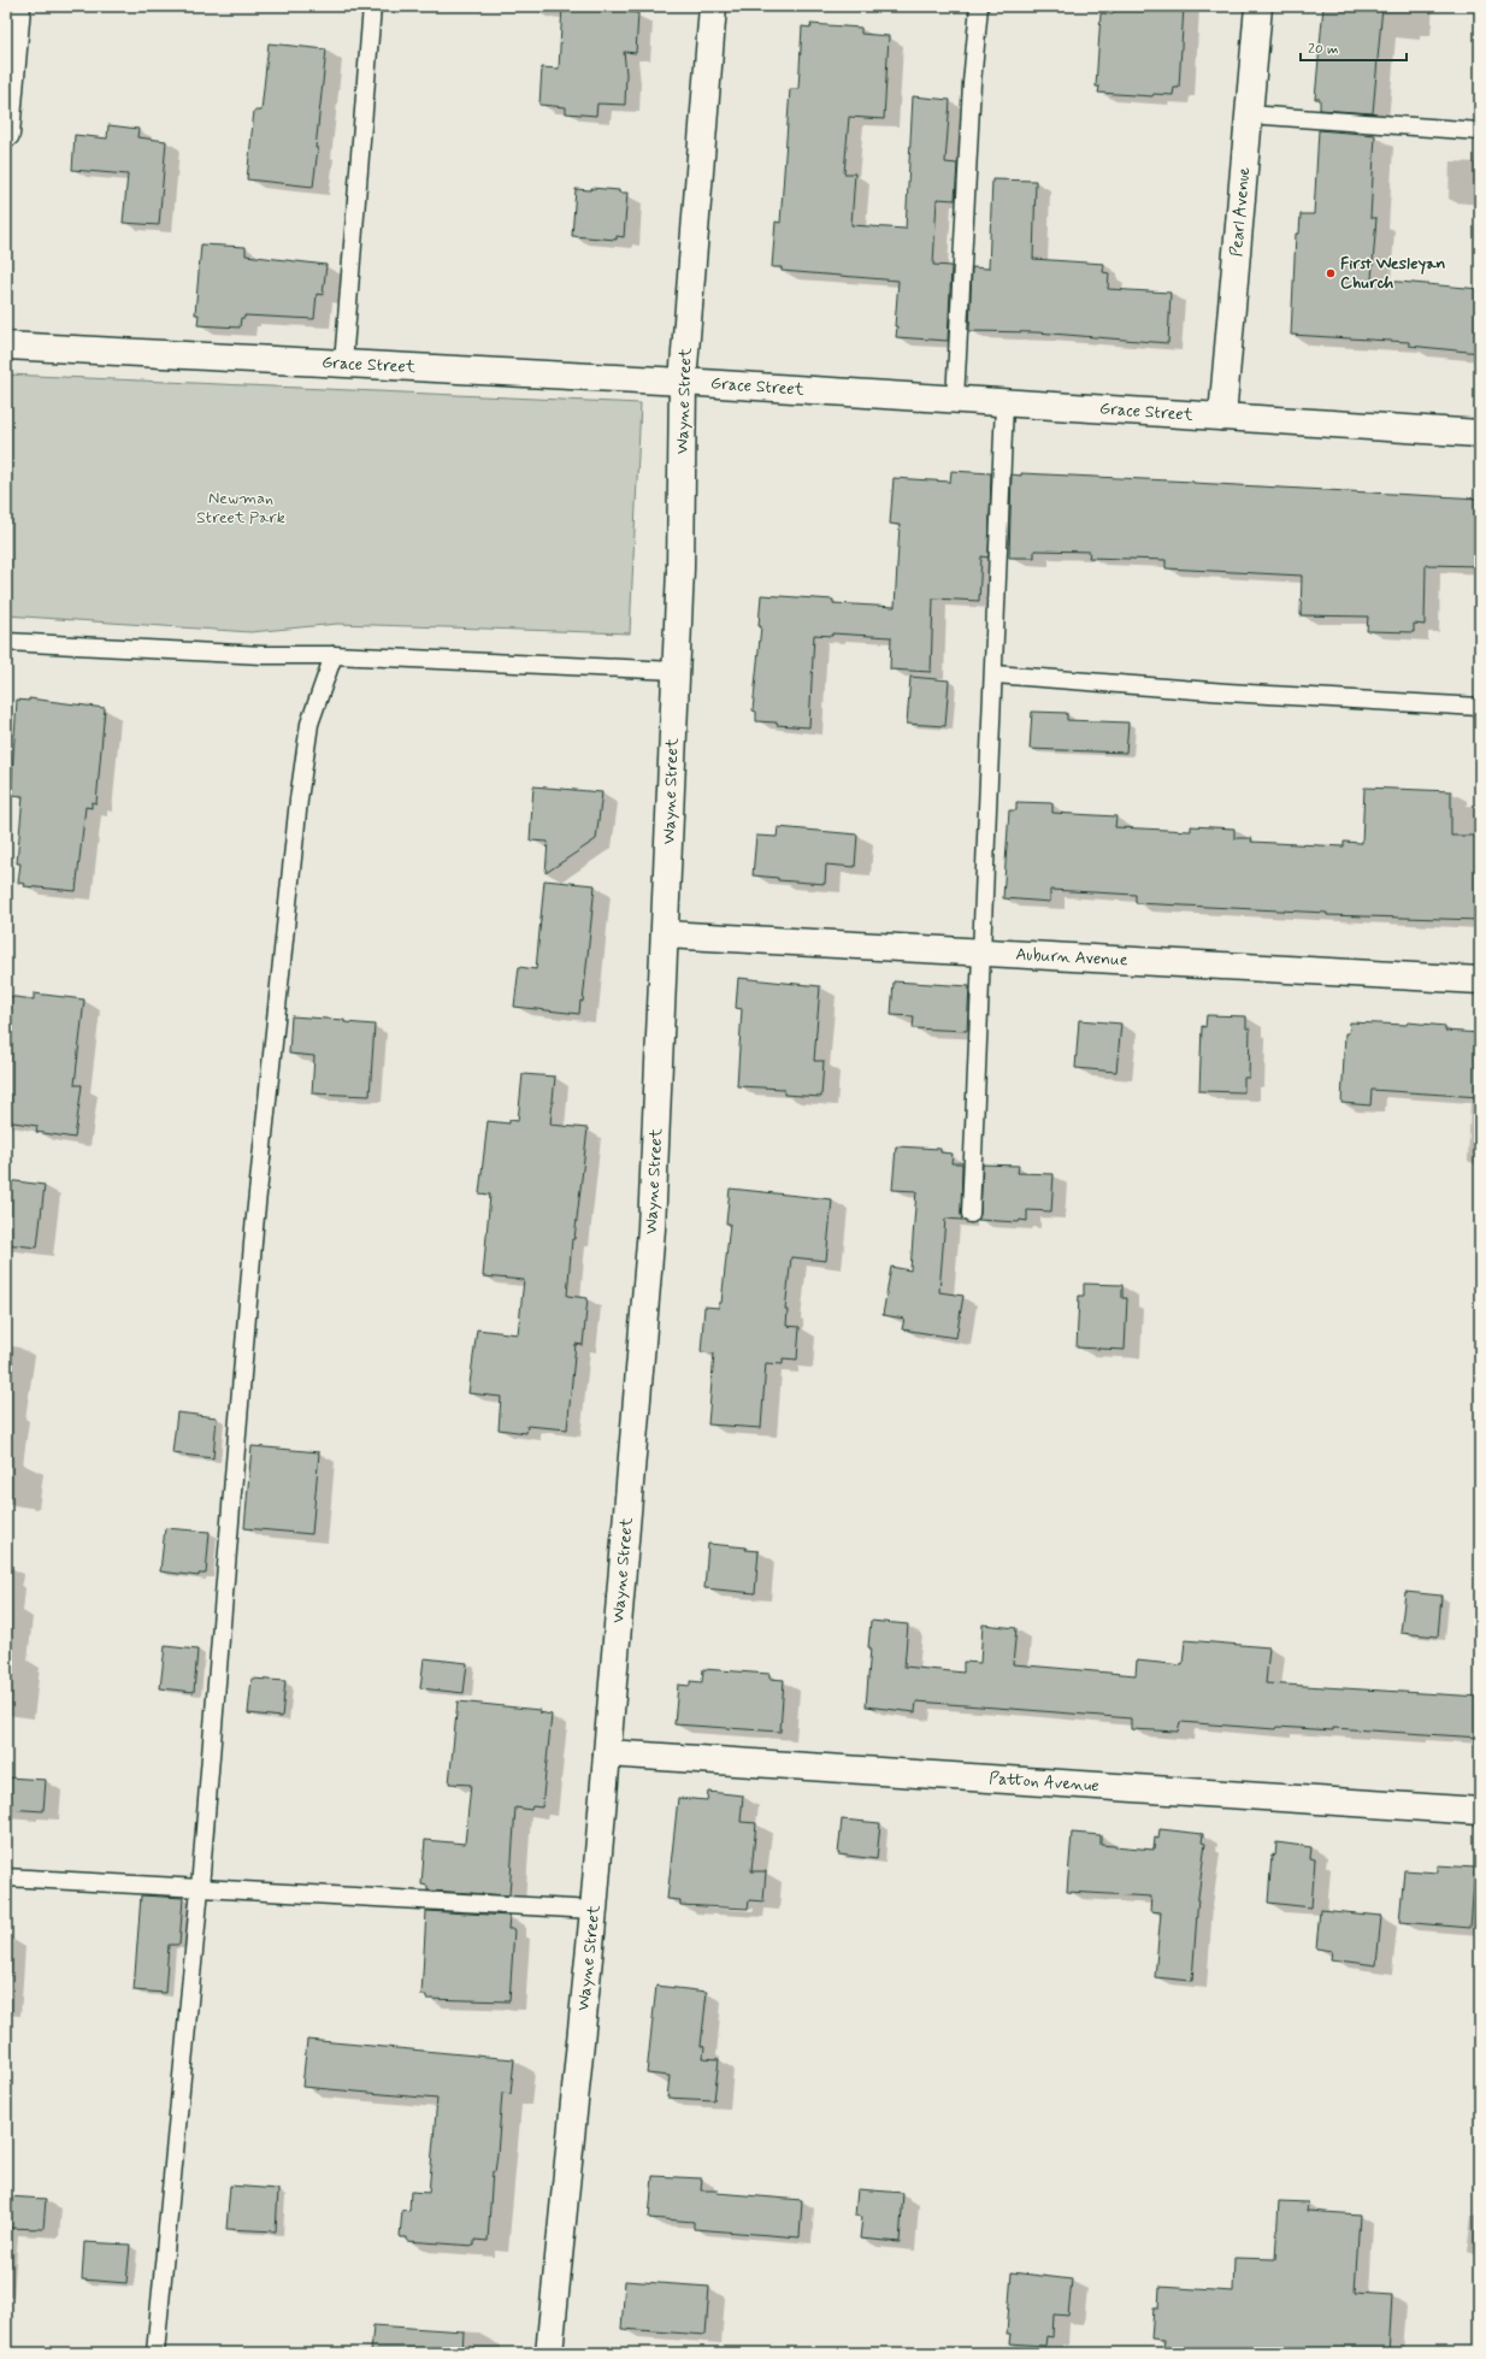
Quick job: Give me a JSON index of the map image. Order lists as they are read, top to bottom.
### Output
{
  "streets": {
    "street": [
      "Pearl Avenue",
      "Grace Street",
      "Wayne Street",
      "Auburn Avenue",
      "Patton Avenue"
    ]
  },
  "crossings": [
    ["Pearl Avenue", "Grace Street"],
    ["Grace Street", "Wayne Street"],
    ["Wayne Street", "Auburn Avenue"],
    ["Wayne Street", "Patton Avenue"]
  ],
  "parks": ["Newman Street Park"],
  "places": ["First Wesleyan Church"],
  "scale_bar": "20 m"
}
